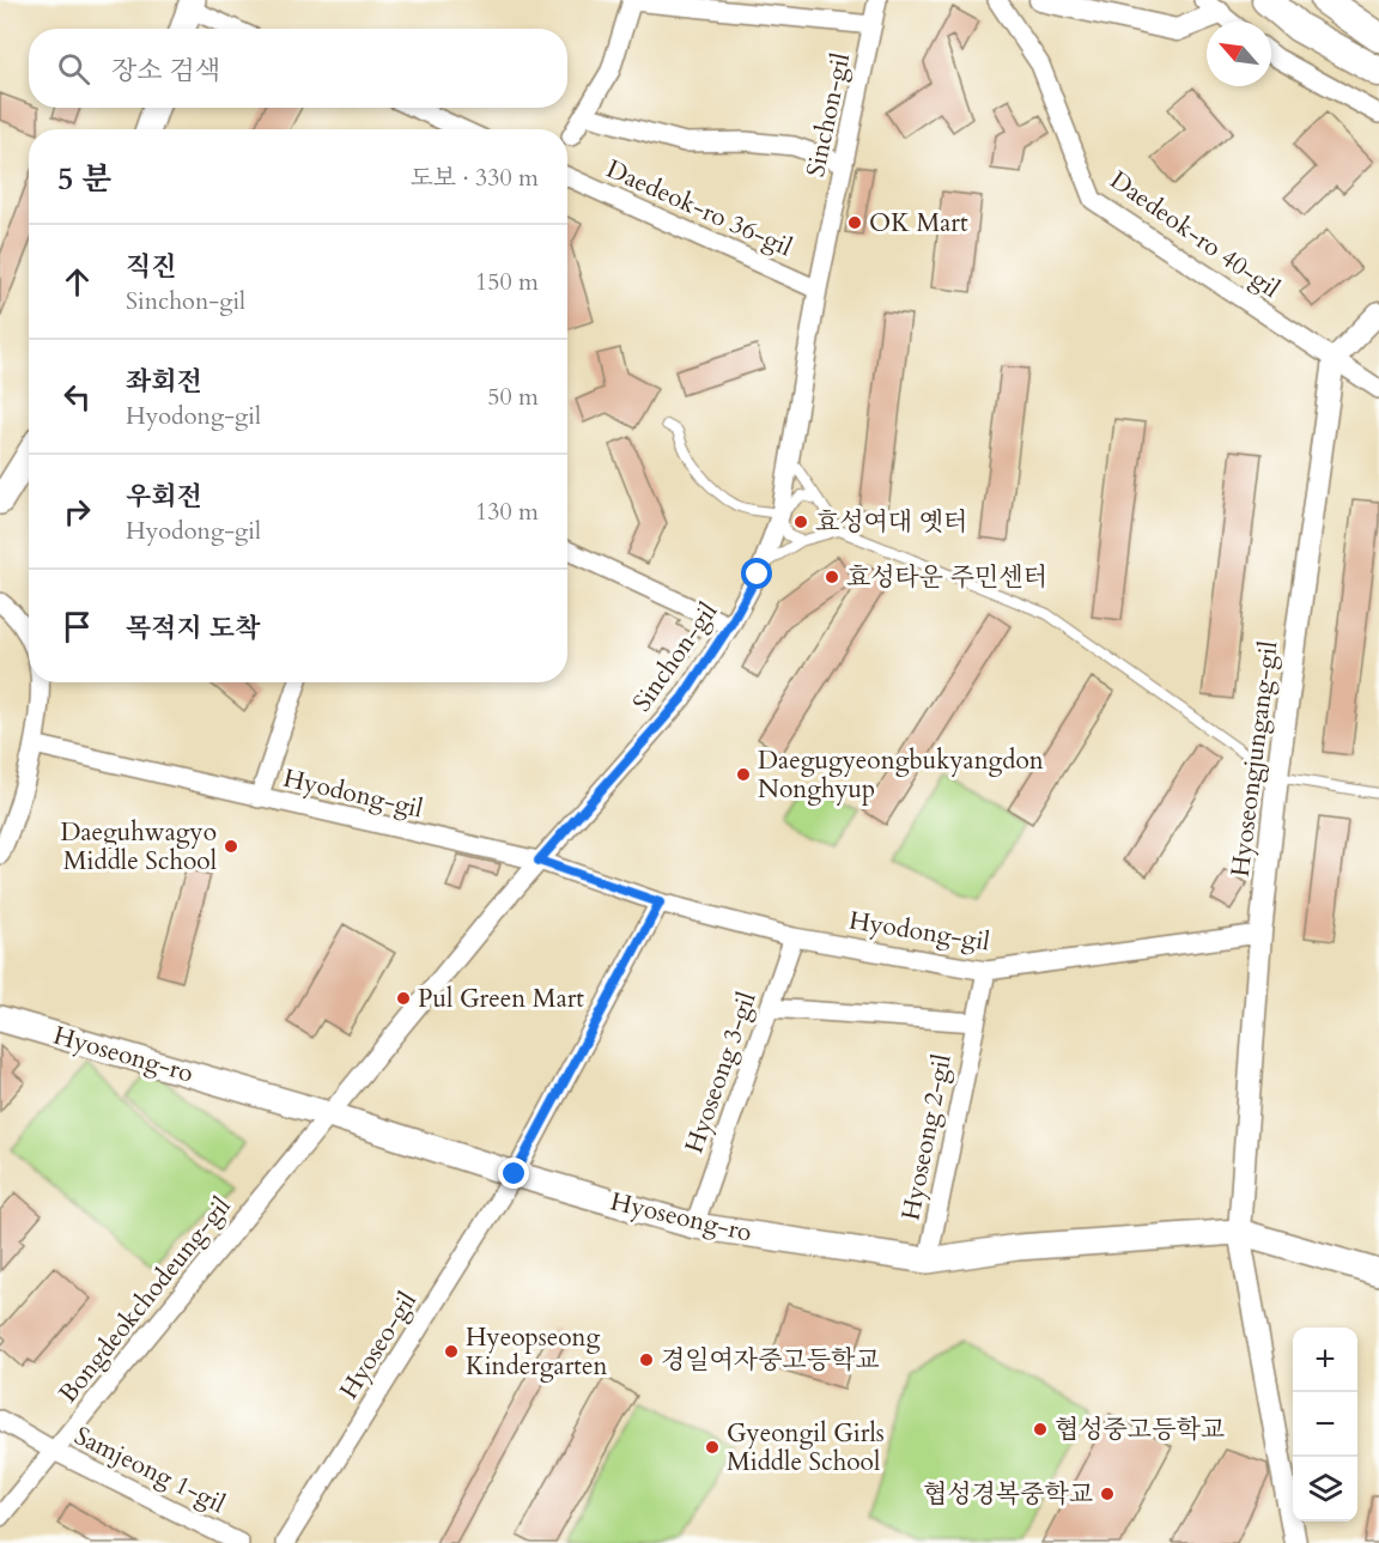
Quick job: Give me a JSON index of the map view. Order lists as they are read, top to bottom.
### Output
{
  "streets": {
    "main road": ["Hyoseong-ro"],
    "street": [
      "Sinchon-gil",
      "Daedeok-ro 36-gil",
      "Daedeok-ro 40-gil",
      "Hyoseongjungang-gil",
      "Hyodong-gil",
      "Hyoseong 3-gil",
      "Hyoseong 2-gil",
      "Bongdeokchodeung-gil",
      "Hyoseo-gil",
      "Samjeong 1-gil"
    ]
  },
  "crossings": [
    ["Sinchon-gil", "Daedeok-ro 36-gil"],
    ["Sinchon-gil", "Hyodong-gil"],
    ["Sinchon-gil", "Hyoseong-ro"],
    ["Sinchon-gil", "Bongdeokchodeung-gil"],
    ["Daedeok-ro 40-gil", "Hyoseongjungang-gil"],
    ["Hyoseongjungang-gil", "Hyodong-gil"],
    ["Hyoseongjungang-gil", "Hyoseong-ro"],
    ["Hyodong-gil", "Hyoseong 3-gil"],
    ["Hyodong-gil", "Hyoseong 2-gil"],
    ["Hyoseong-ro", "Hyoseong 3-gil"],
    ["Hyoseong-ro", "Hyoseong 2-gil"],
    ["Hyoseong-ro", "Bongdeokchodeung-gil"],
    ["Hyoseong-ro", "Hyoseo-gil"],
    ["Hyoseong 3-gil", "Hyoseong 2-gil"],
    ["Bongdeokchodeung-gil", "Samjeong 1-gil"]
  ],
  "places": [
    "OK Mart",
    "효성여대 옛터",
    "효성타운 주민센터",
    "Daegugyeongbukyangdon Nonghyup",
    "Daeguhwagyo Middle School",
    "Pul Green Mart",
    "Hyeopseong Kindergarten",
    "경일여자중고등학교",
    "협성중고등학교",
    "Gyeongil Girls Middle School",
    "협성경복중학교"
  ],
  "north": "top left",
  "page": {
    "search": "장소 검색",
    "heading": ["5 분", "도보 · 330 m"],
    "list": [
      ["직진", "Sinchon-gil", "150 m"],
      ["좌회전", "Hyodong-gil", "50 m"],
      ["우회전", "Hyodong-gil", "130 m"],
      "목적지 도착"
    ],
    "map_buttons": ["+", "−"]
  }
}
